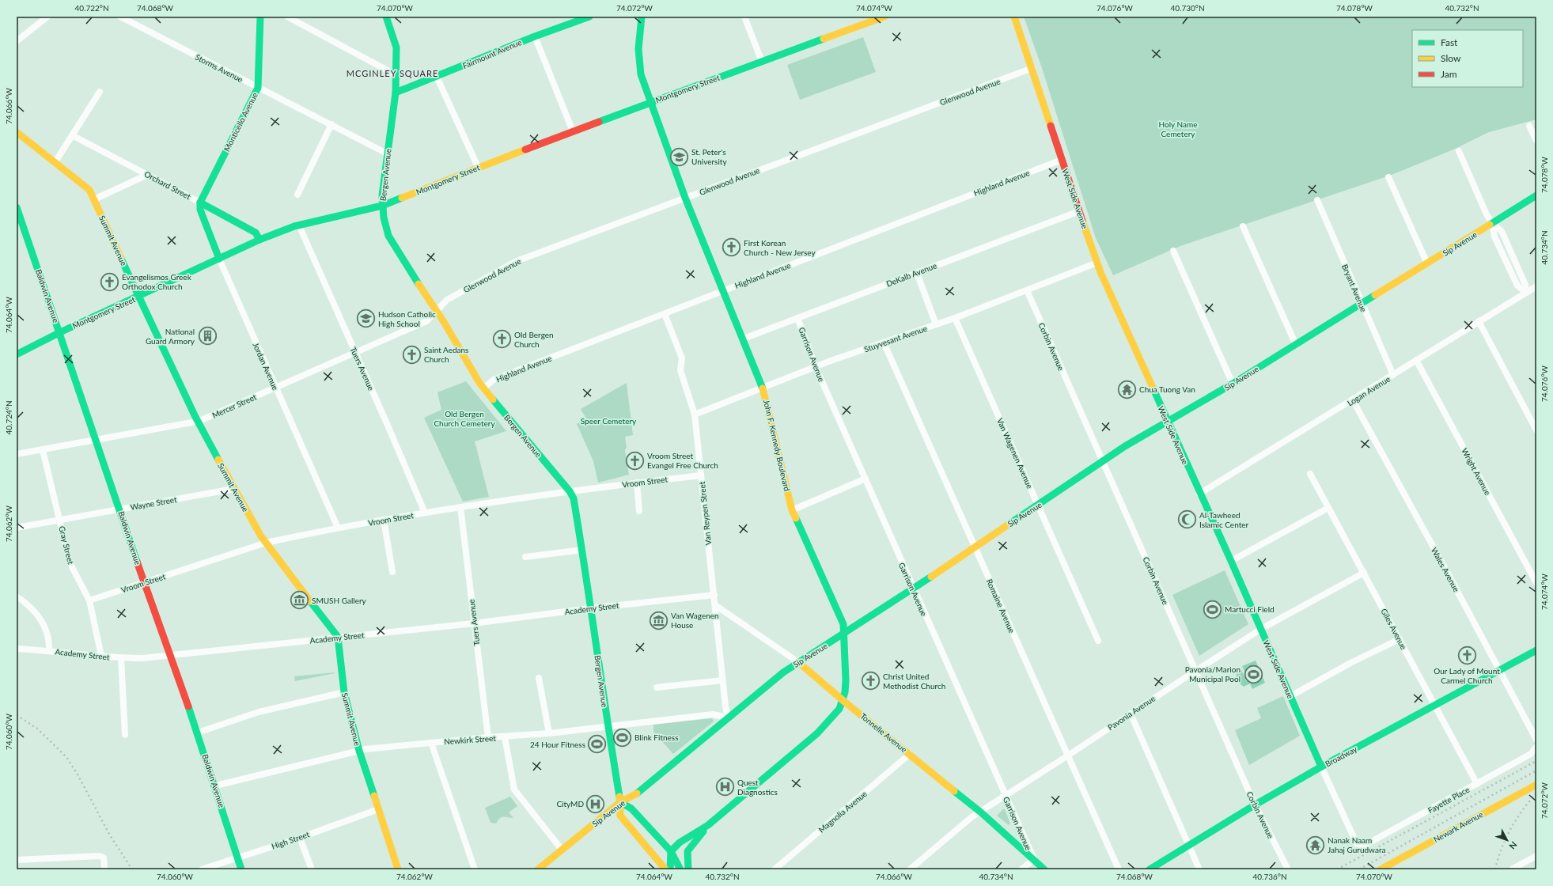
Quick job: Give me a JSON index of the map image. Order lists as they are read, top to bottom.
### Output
{
  "streets": {
    "street": [
      "Fairmount Avenue",
      "Storms Avenue",
      "Montgomery Street",
      "Glenwood Avenue",
      "Monticello Avenue",
      "Bergen Avenue",
      "Highland Avenue",
      "Orchard Street",
      "West Side Avenue",
      "Summit Avenue",
      "Sip Avenue",
      "DeKalb Avenue",
      "Bryant Avenue",
      "Baldwin Avenue",
      "Stuyvesant Avenue",
      "Corbin Avenue",
      "Garrison Avenue",
      "Jordan Avenue",
      "Tuers Avenue",
      "Logan Avenue",
      "Mercer Street",
      "John F. Kennedy Boulevard",
      "Van Wagenen Avenue",
      "Wright Avenue",
      "Vroom Street",
      "Wayne Street",
      "Van Reypen Street",
      "Gray Street",
      "Wales Avenue",
      "Romaine Avenue",
      "Academy Street",
      "Giles Avenue",
      "Pavonia Avenue",
      "Tonnelle Avenue",
      "Newkirk Street",
      "Broadway",
      "Fayette Place",
      "Magnolia Avenue",
      "Newark Avenue",
      "High Street"
    ]
  },
  "crossings": [
    ["Fairmount Avenue", "Bergen Avenue"],
    ["Storms Avenue", "Monticello Avenue"],
    ["Storms Avenue", "Bergen Avenue"],
    ["Montgomery Street", "Bergen Avenue"],
    ["Montgomery Street", "Orchard Street"],
    ["Montgomery Street", "Summit Avenue"],
    ["Montgomery Street", "Baldwin Avenue"],
    ["Montgomery Street", "Jordan Avenue"],
    ["Montgomery Street", "Tuers Avenue"],
    ["Montgomery Street", "John F. Kennedy Boulevard"],
    ["Glenwood Avenue", "Bergen Avenue"],
    ["Glenwood Avenue", "West Side Avenue"],
    ["Glenwood Avenue", "Mercer Street"],
    ["Glenwood Avenue", "John F. Kennedy Boulevard"],
    ["Monticello Avenue", "Orchard Street"],
    ["Monticello Avenue", "Jordan Avenue"],
    ["Bergen Avenue", "Highland Avenue"],
    ["Bergen Avenue", "Sip Avenue"],
    ["Bergen Avenue", "Mercer Street"],
    ["Bergen Avenue", "Vroom Street"],
    ["Bergen Avenue", "Academy Street"],
    ["Bergen Avenue", "Newkirk Street"],
    ["Highland Avenue", "West Side Avenue"],
    ["Highland Avenue", "John F. Kennedy Boulevard"],
    ["Highland Avenue", "Van Reypen Street"],
    ["Orchard Street", "Jordan Avenue"],
    ["West Side Avenue", "Sip Avenue"],
    ["West Side Avenue", "DeKalb Avenue"],
    ["West Side Avenue", "Stuyvesant Avenue"],
    ["West Side Avenue", "Logan Avenue"],
    ["West Side Avenue", "Pavonia Avenue"],
    ["West Side Avenue", "Broadway"],
    ["West Side Avenue", "Fayette Place"],
    ["Summit Avenue", "Mercer Street"],
    ["Summit Avenue", "Vroom Street"],
    ["Summit Avenue", "Wayne Street"],
    ["Summit Avenue", "Academy Street"],
    ["Summit Avenue", "Newkirk Street"],
    ["Summit Avenue", "High Street"],
    ["Sip Avenue", "Bryant Avenue"],
    ["Sip Avenue", "Corbin Avenue"],
    ["Sip Avenue", "Garrison Avenue"],
    ["Sip Avenue", "John F. Kennedy Boulevard"],
    ["Sip Avenue", "Van Wagenen Avenue"],
    ["Sip Avenue", "Van Reypen Street"],
    ["Sip Avenue", "Romaine Avenue"],
    ["Sip Avenue", "Tonnelle Avenue"],
    ["Sip Avenue", "Newkirk Street"],
    ["DeKalb Avenue", "Garrison Avenue"],
    ["DeKalb Avenue", "John F. Kennedy Boulevard"],
    ["Bryant Avenue", "Logan Avenue"],
    ["Baldwin Avenue", "Mercer Street"],
    ["Baldwin Avenue", "Vroom Street"],
    ["Baldwin Avenue", "Wayne Street"],
    ["Baldwin Avenue", "Academy Street"],
    ["Baldwin Avenue", "Newkirk Street"],
    ["Baldwin Avenue", "High Street"],
    ["Stuyvesant Avenue", "Corbin Avenue"],
    ["Stuyvesant Avenue", "Garrison Avenue"],
    ["Stuyvesant Avenue", "John F. Kennedy Boulevard"],
    ["Stuyvesant Avenue", "Van Wagenen Avenue"],
    ["Stuyvesant Avenue", "Van Reypen Street"],
    ["Stuyvesant Avenue", "Romaine Avenue"],
    ["Corbin Avenue", "Pavonia Avenue"],
    ["Corbin Avenue", "Broadway"],
    ["Garrison Avenue", "Pavonia Avenue"],
    ["Garrison Avenue", "Tonnelle Avenue"],
    ["Jordan Avenue", "Mercer Street"],
    ["Jordan Avenue", "Vroom Street"],
    ["Tuers Avenue", "Mercer Street"],
    ["Tuers Avenue", "Vroom Street"],
    ["Tuers Avenue", "Academy Street"],
    ["Tuers Avenue", "Newkirk Street"],
    ["Logan Avenue", "Wright Avenue"],
    ["Logan Avenue", "Wales Avenue"],
    ["Mercer Street", "Gray Street"],
    ["John F. Kennedy Boulevard", "Tonnelle Avenue"],
    ["Vroom Street", "Van Reypen Street"],
    ["Vroom Street", "Gray Street"],
    ["Wayne Street", "Gray Street"],
    ["Van Reypen Street", "Academy Street"],
    ["Van Reypen Street", "Tonnelle Avenue"],
    ["Van Reypen Street", "Newkirk Street"],
    ["Gray Street", "Academy Street"],
    ["Wales Avenue", "Broadway"],
    ["Romaine Avenue", "Pavonia Avenue"],
    ["Giles Avenue", "Pavonia Avenue"],
    ["Giles Avenue", "Broadway"],
    ["Giles Avenue", "Fayette Place"],
    ["Pavonia Avenue", "Tonnelle Avenue"],
    ["Tonnelle Avenue", "Magnolia Avenue"]
  ],
  "districts": ["MCGINLEY SQUARE"],
  "parks": ["Holy Name Cemetery", "Old Bergen Church Cemetery", "Speer Cemetery"],
  "places": {
    "school or university": ["St. Peter's University", "Hudson Catholic High School"],
    "church": [
      "First Korean Church - New Jersey",
      "Evangelismos Greek Orthodox Church",
      "Old Bergen Church",
      "Saint Aedans Church",
      "Vroom Street Evangel Free Church",
      "Our Lady of Mount Carmel Church",
      "Christ United Methodist Church"
    ],
    "building": ["National Guard Armory"],
    "temple": ["Chua Tuong Van", "Nanak Naam Jahaj Gurudwara"],
    "mosque": ["Al-Tawheed Islamic Center"],
    "museum": ["SMUSH Gallery", "Van Wagenen House"],
    "sports": [
      "Martucci Field",
      "Pavonia/Marion Municipal Pool",
      "Blink Fitness",
      "24 Hour Fitness"
    ],
    "hospital": ["Quest Diagnostics", "CityMD"]
  },
  "legend": ["Fast", "Slow", "Jam"],
  "north": "bottom right",
  "coordinates": [
    "40.722°N",
    "74.068°W",
    "74.070°W",
    "74.072°W",
    "74.074°W",
    "74.076°W",
    "40.730°N",
    "74.078°W",
    "40.732°N",
    "74.066°W",
    "40.734°N",
    "74.064°W",
    "40.724°N",
    "74.062°W",
    "74.060°W",
    "40.736°N"
  ]
}
